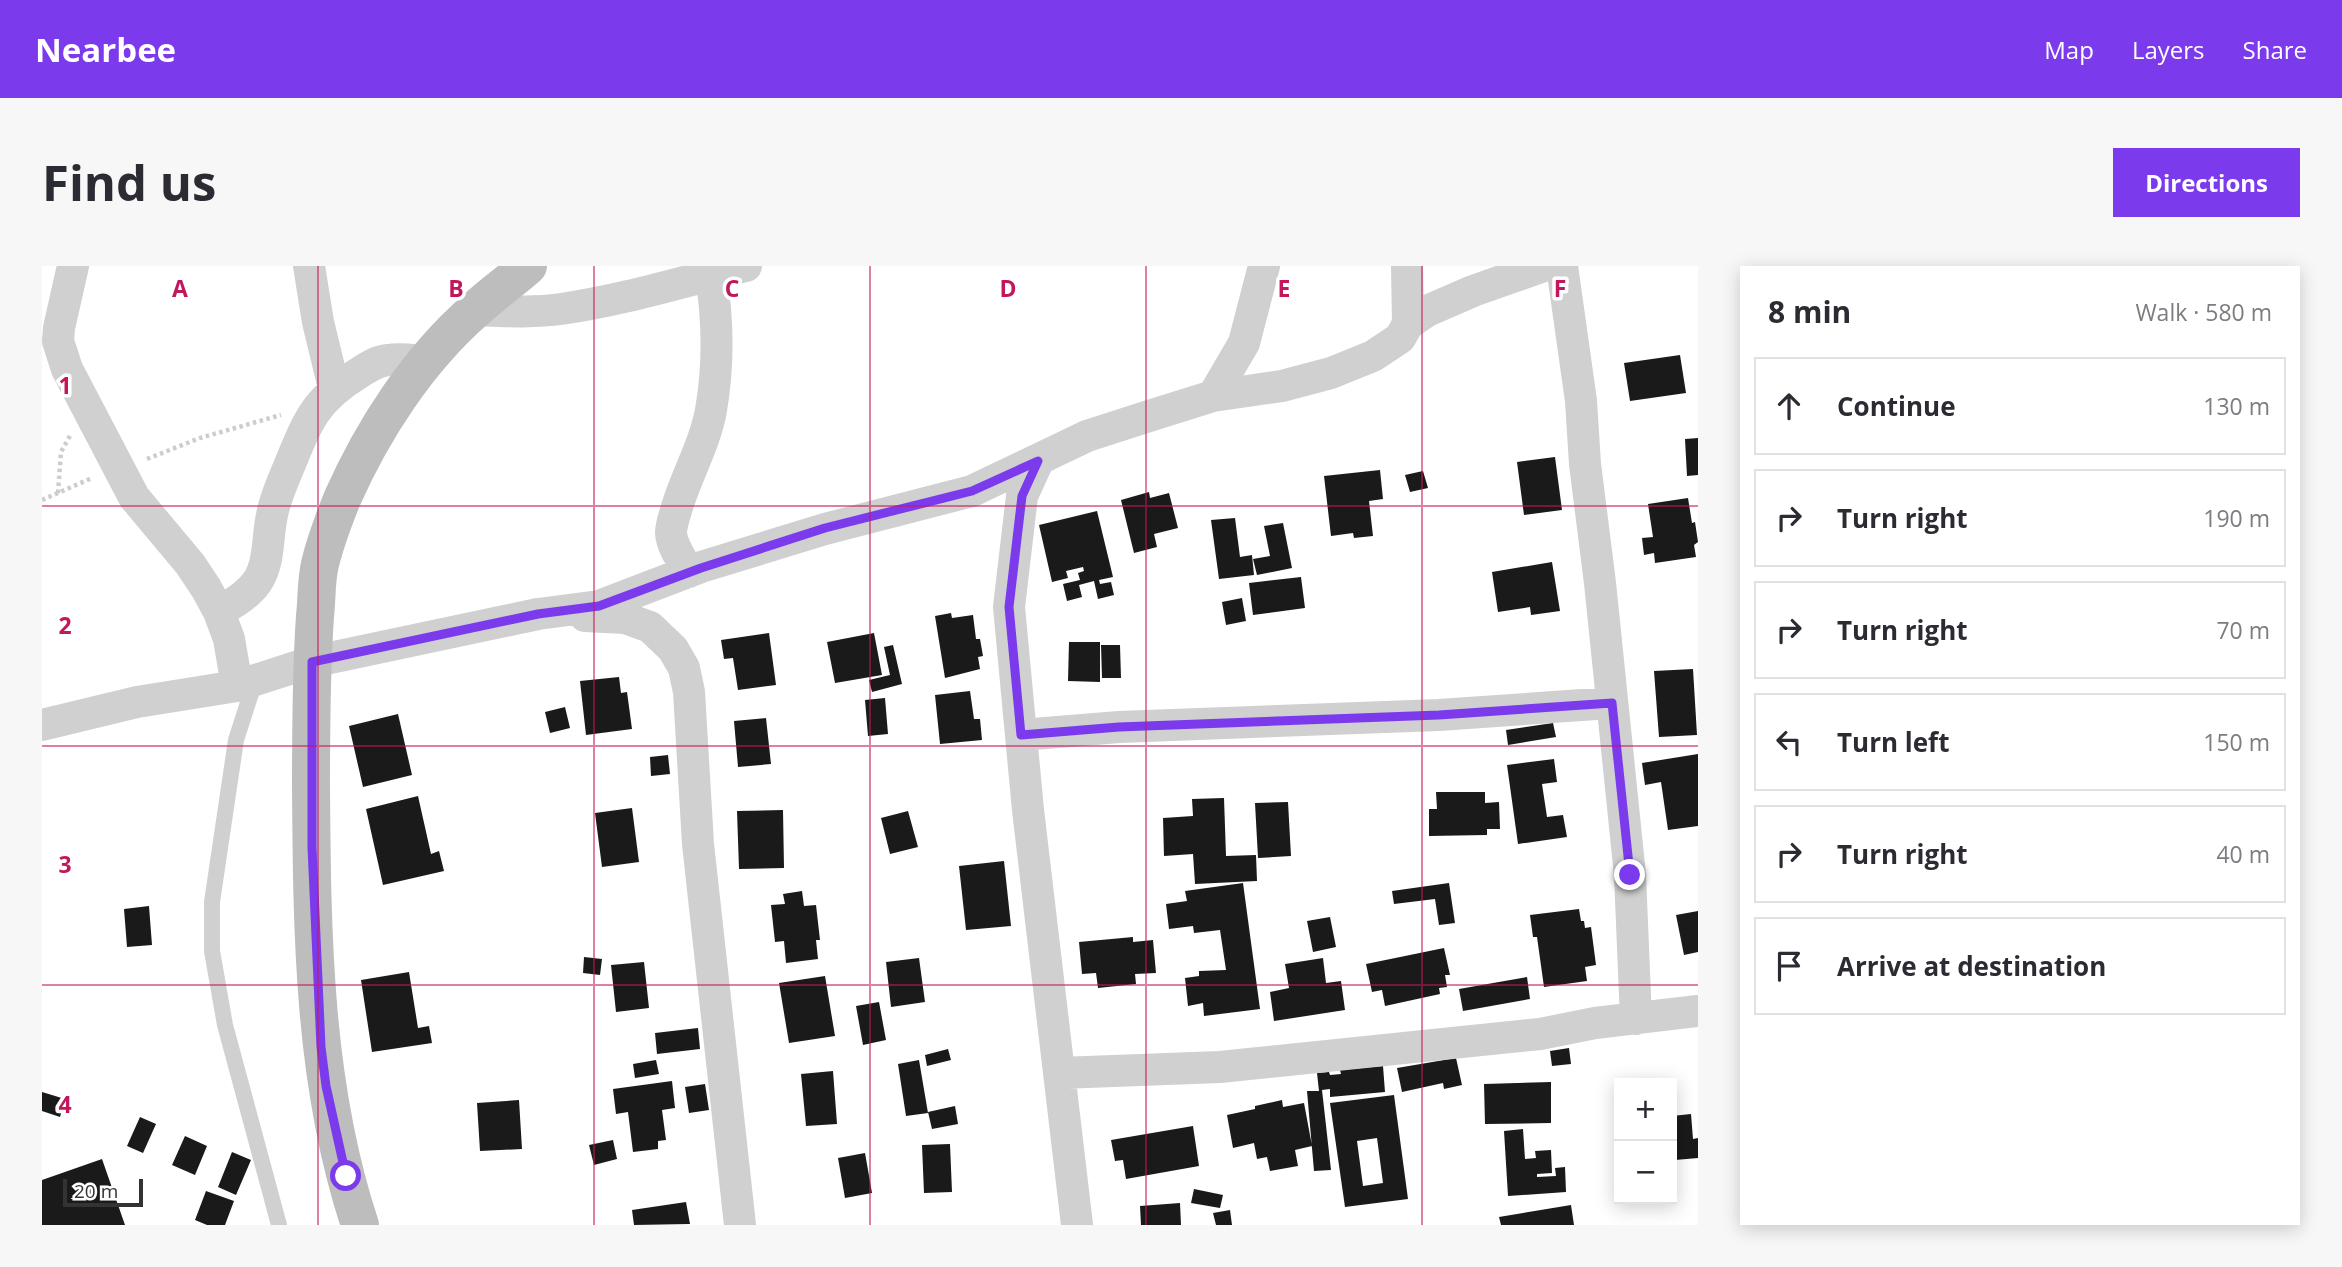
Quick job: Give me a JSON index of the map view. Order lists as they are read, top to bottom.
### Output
{
  "scale_bar": "20 m",
  "page": {
    "header": "Nearbee",
    "nav": ["Map", "Layers", "Share"],
    "buttons": "Directions",
    "title": "Find us",
    "heading": ["8 min", "Walk · 580 m"],
    "list": [
      ["Continue", "130 m"],
      ["Turn right", "190 m"],
      ["Turn right", "70 m"],
      ["Turn left", "150 m"],
      ["Turn right", "40 m"],
      "Arrive at destination"
    ],
    "map_buttons": ["+", "−"],
    "scale": "20 m"
  },
  "grid": {
    "columns": [
      "A",
      "B",
      "C",
      "D",
      "E",
      "F"
    ],
    "rows": [
      "1",
      "2",
      "3",
      "4"
    ]
  }
}
